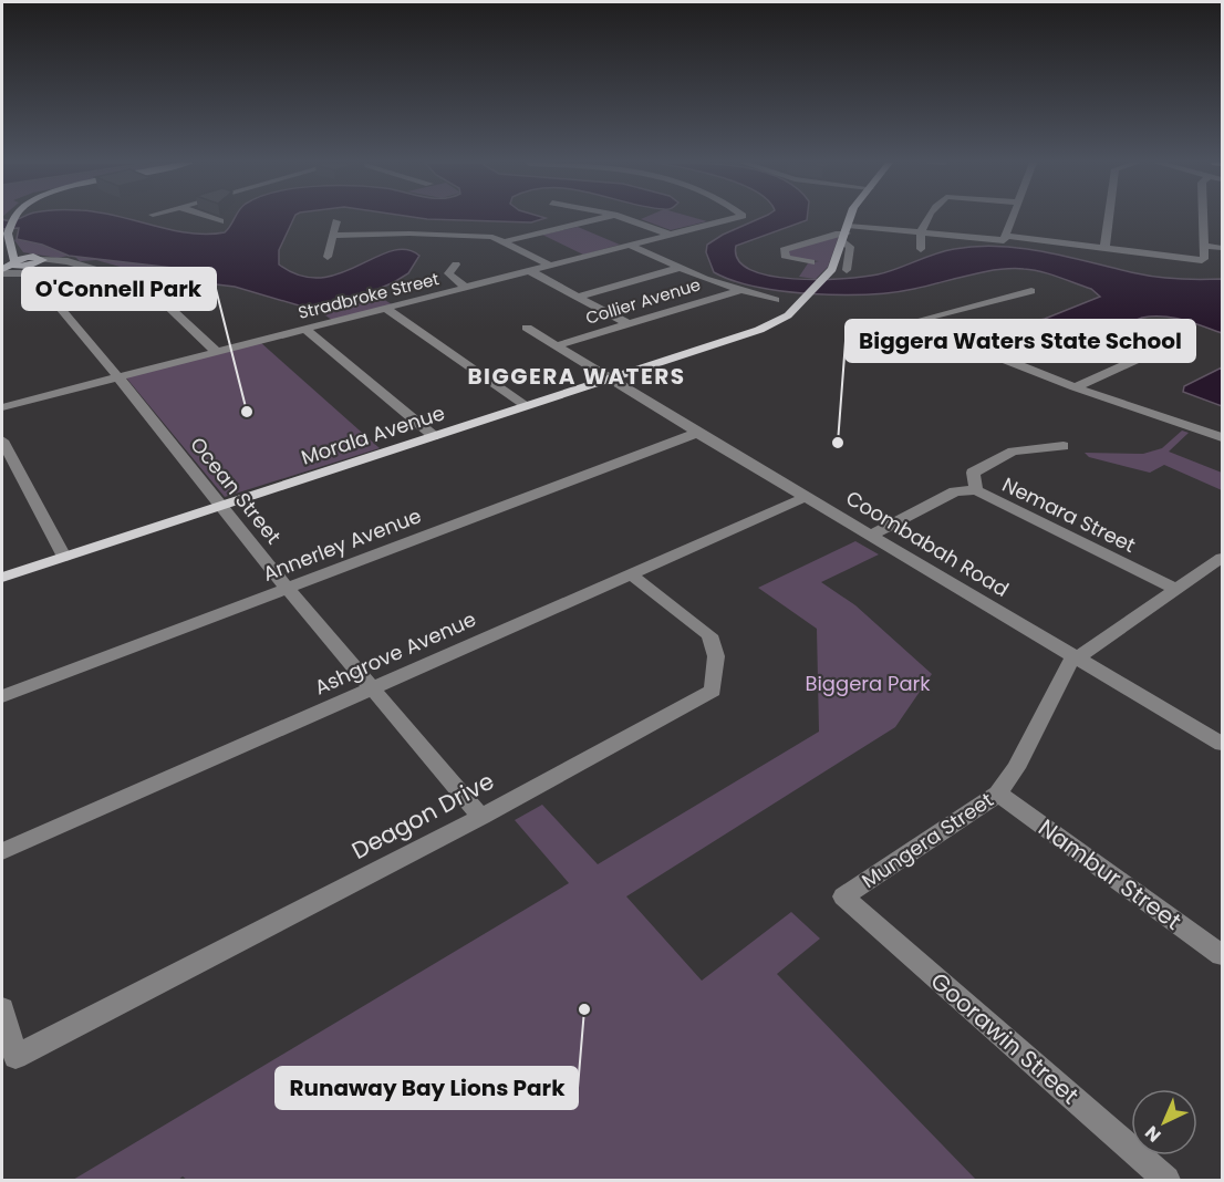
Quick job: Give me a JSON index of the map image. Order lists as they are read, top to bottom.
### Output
{
  "streets": {
    "main road": ["Morala Avenue"],
    "street": [
      "Stradbroke Street",
      "Collier Avenue",
      "Ocean Street",
      "Nemara Street",
      "Coombabah Road",
      "Annerley Avenue",
      "Ashgrove Avenue",
      "Deagon Drive",
      "Mungera Street",
      "Nambur Street",
      "Goorawin Street"
    ]
  },
  "crossings": [
    ["Stradbroke Street", "Ocean Street"],
    ["Collier Avenue", "Coombabah Road"],
    ["Morala Avenue", "Ocean Street"],
    ["Morala Avenue", "Coombabah Road"],
    ["Ocean Street", "Annerley Avenue"],
    ["Ocean Street", "Ashgrove Avenue"],
    ["Ocean Street", "Deagon Drive"],
    ["Nemara Street", "Mungera Street"],
    ["Coombabah Road", "Annerley Avenue"],
    ["Coombabah Road", "Ashgrove Avenue"],
    ["Coombabah Road", "Mungera Street"],
    ["Ashgrove Avenue", "Deagon Drive"],
    ["Mungera Street", "Nambur Street"],
    ["Mungera Street", "Goorawin Street"]
  ],
  "districts": ["BIGGERA WATERS"],
  "parks": ["Biggera Park"],
  "places": ["O'Connell Park", "Biggera Waters State School", "Runaway Bay Lions Park"],
  "north": "bottom left"
}
